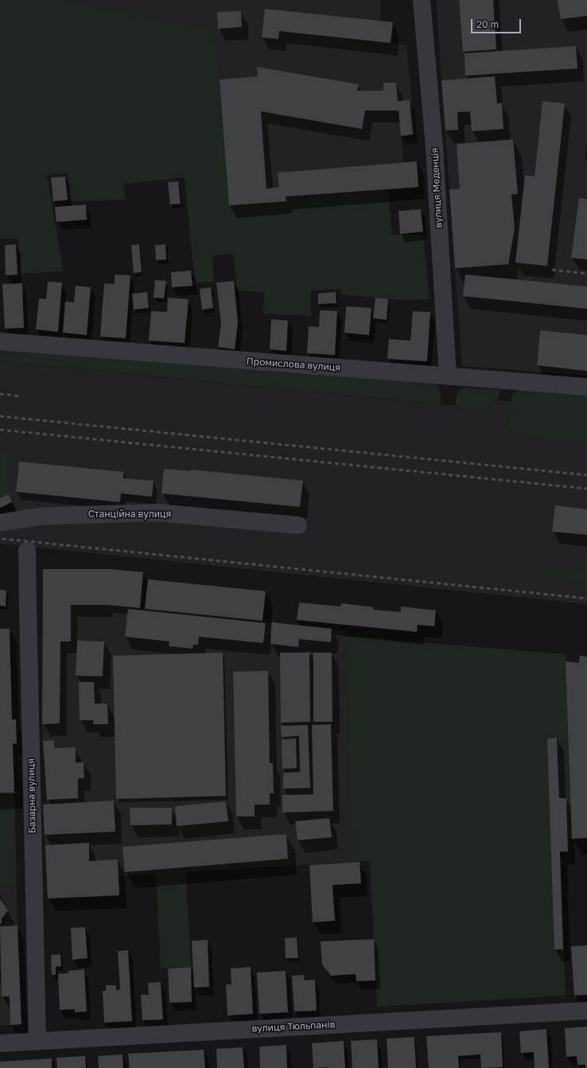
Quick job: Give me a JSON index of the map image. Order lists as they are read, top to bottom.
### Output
{
  "streets": {
    "street": [
      "вулиця Меденція",
      "Промислова вулиця",
      "Станційна вулиця",
      "Базарна вулиця",
      "вулиця Тюльпанів"
    ]
  },
  "crossings": [
    ["вулиця Меденція", "Промислова вулиця"],
    ["Базарна вулиця", "вулиця Тюльпанів"]
  ],
  "scale_bar": "20 m"
}
